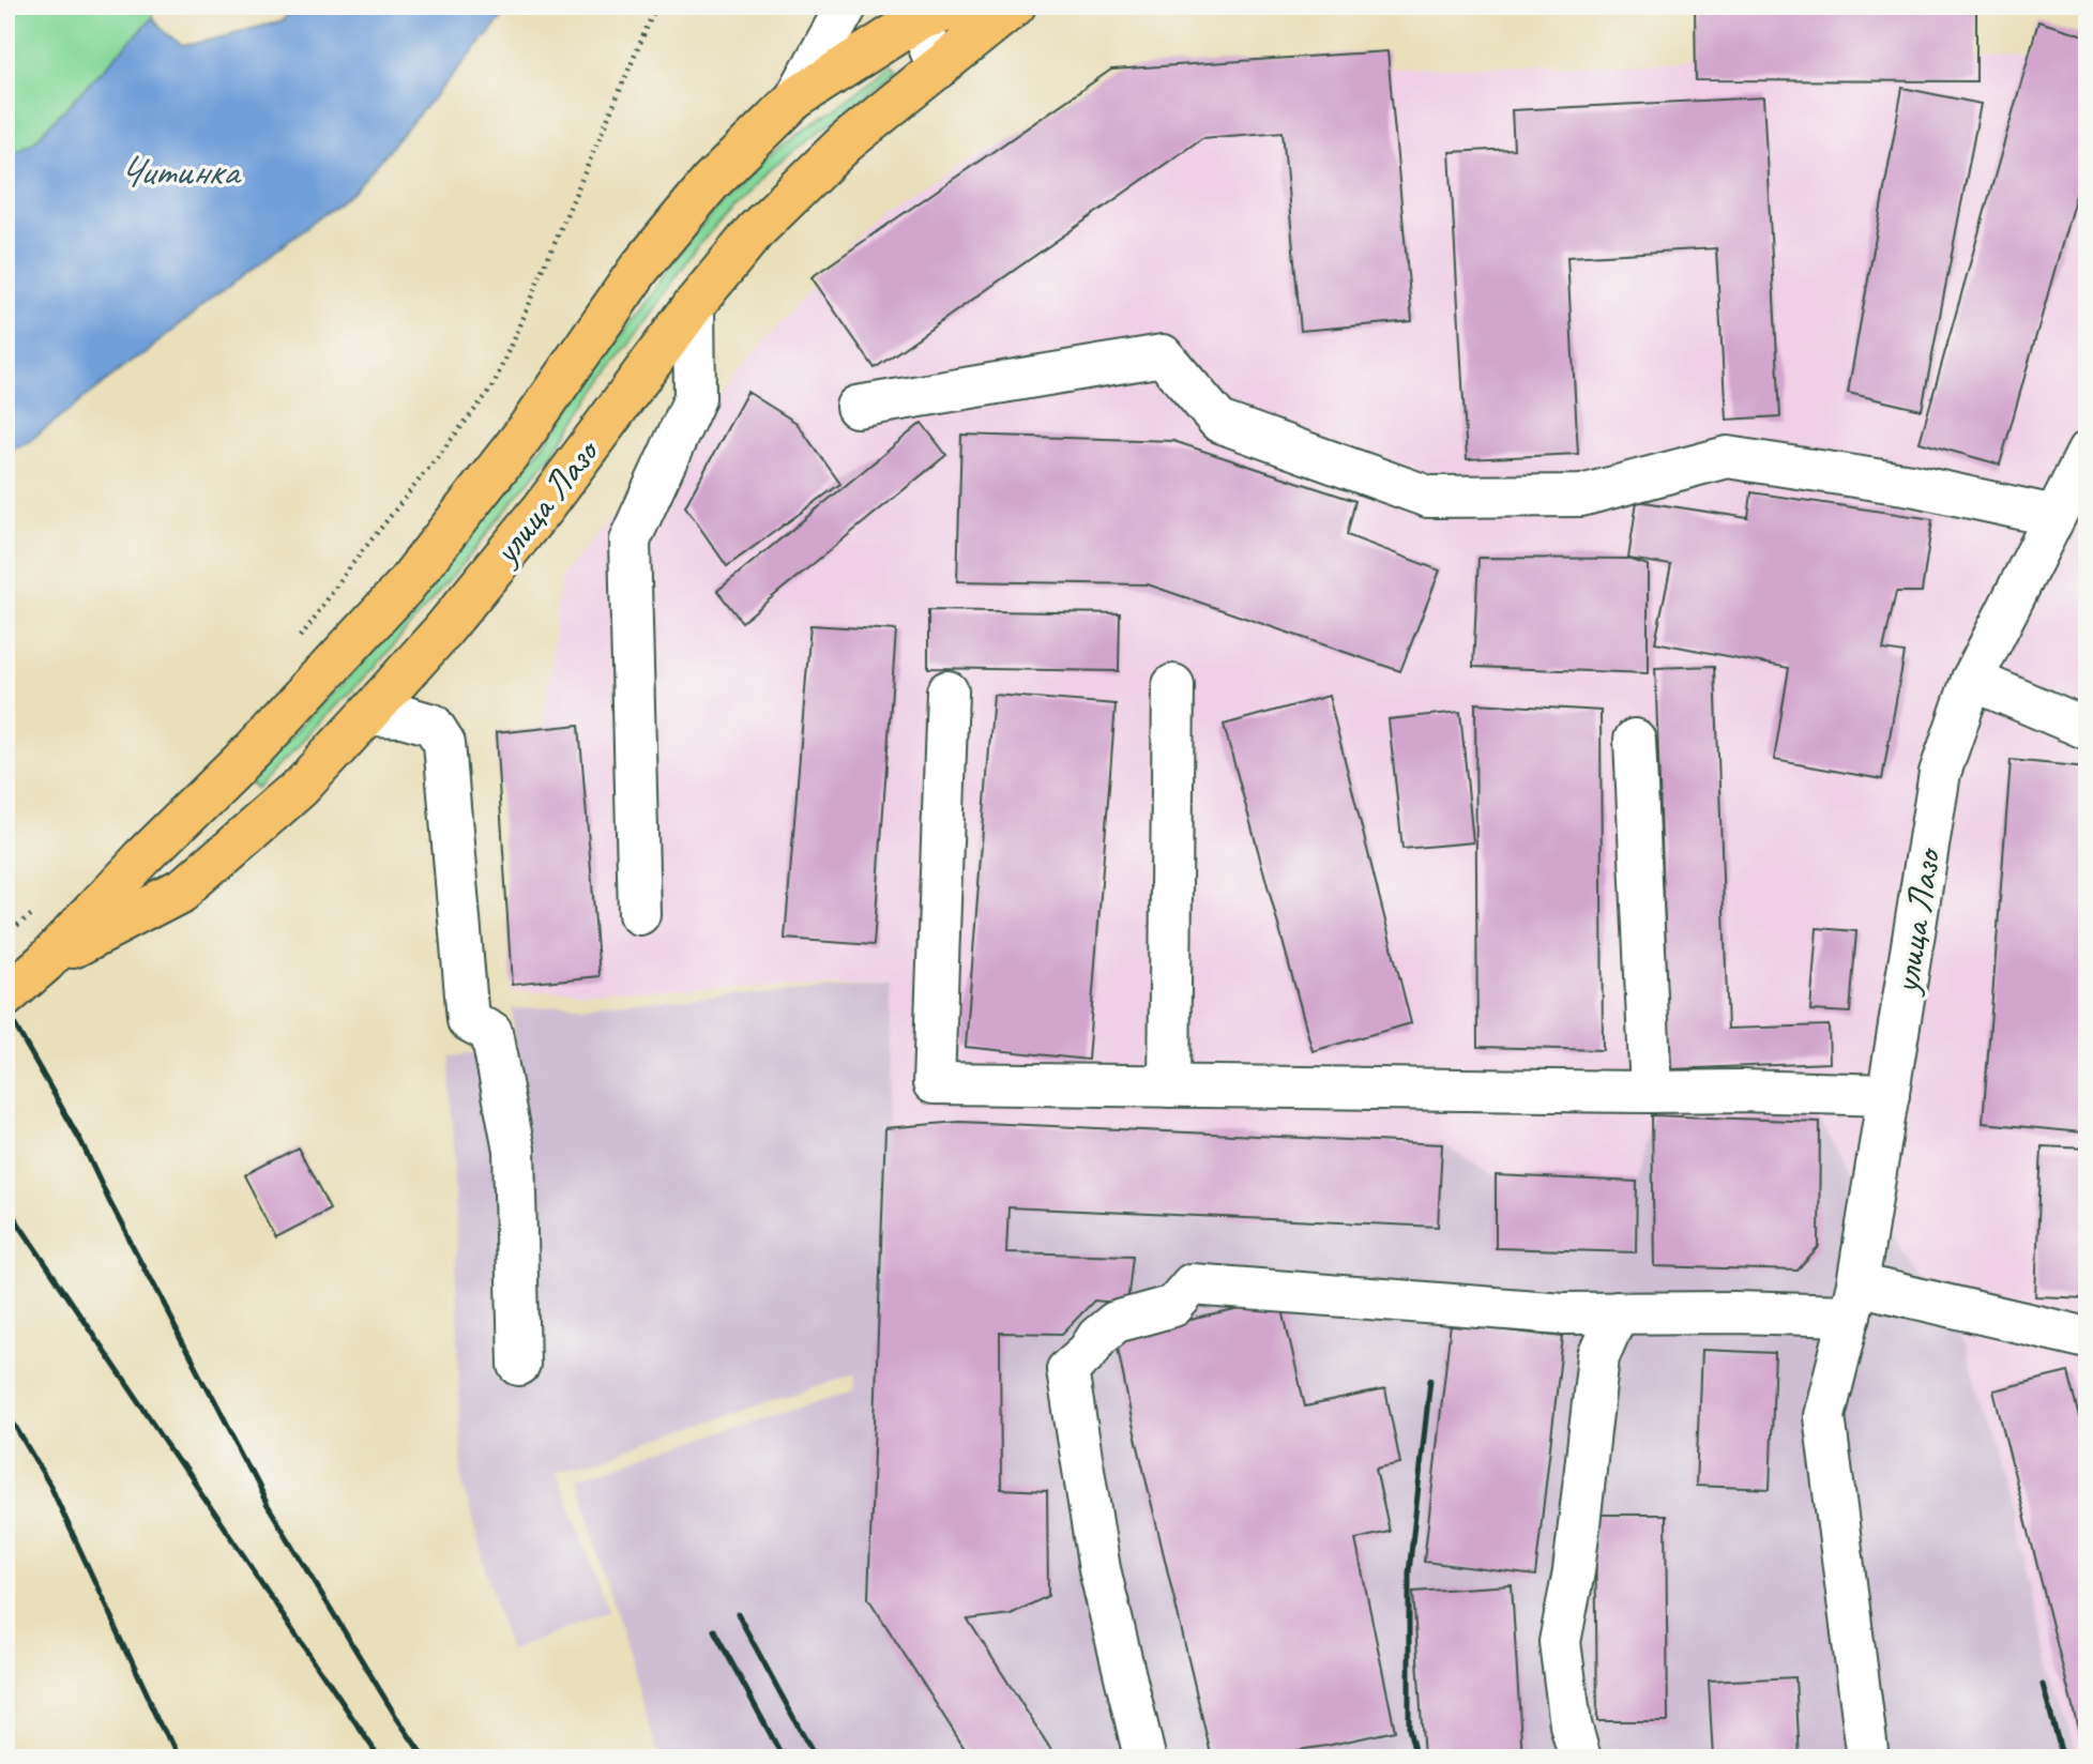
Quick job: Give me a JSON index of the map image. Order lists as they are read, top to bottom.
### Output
{
  "streets": {
    "main road": ["улица Лазо"]
  },
  "water": ["Читинка"]
}
